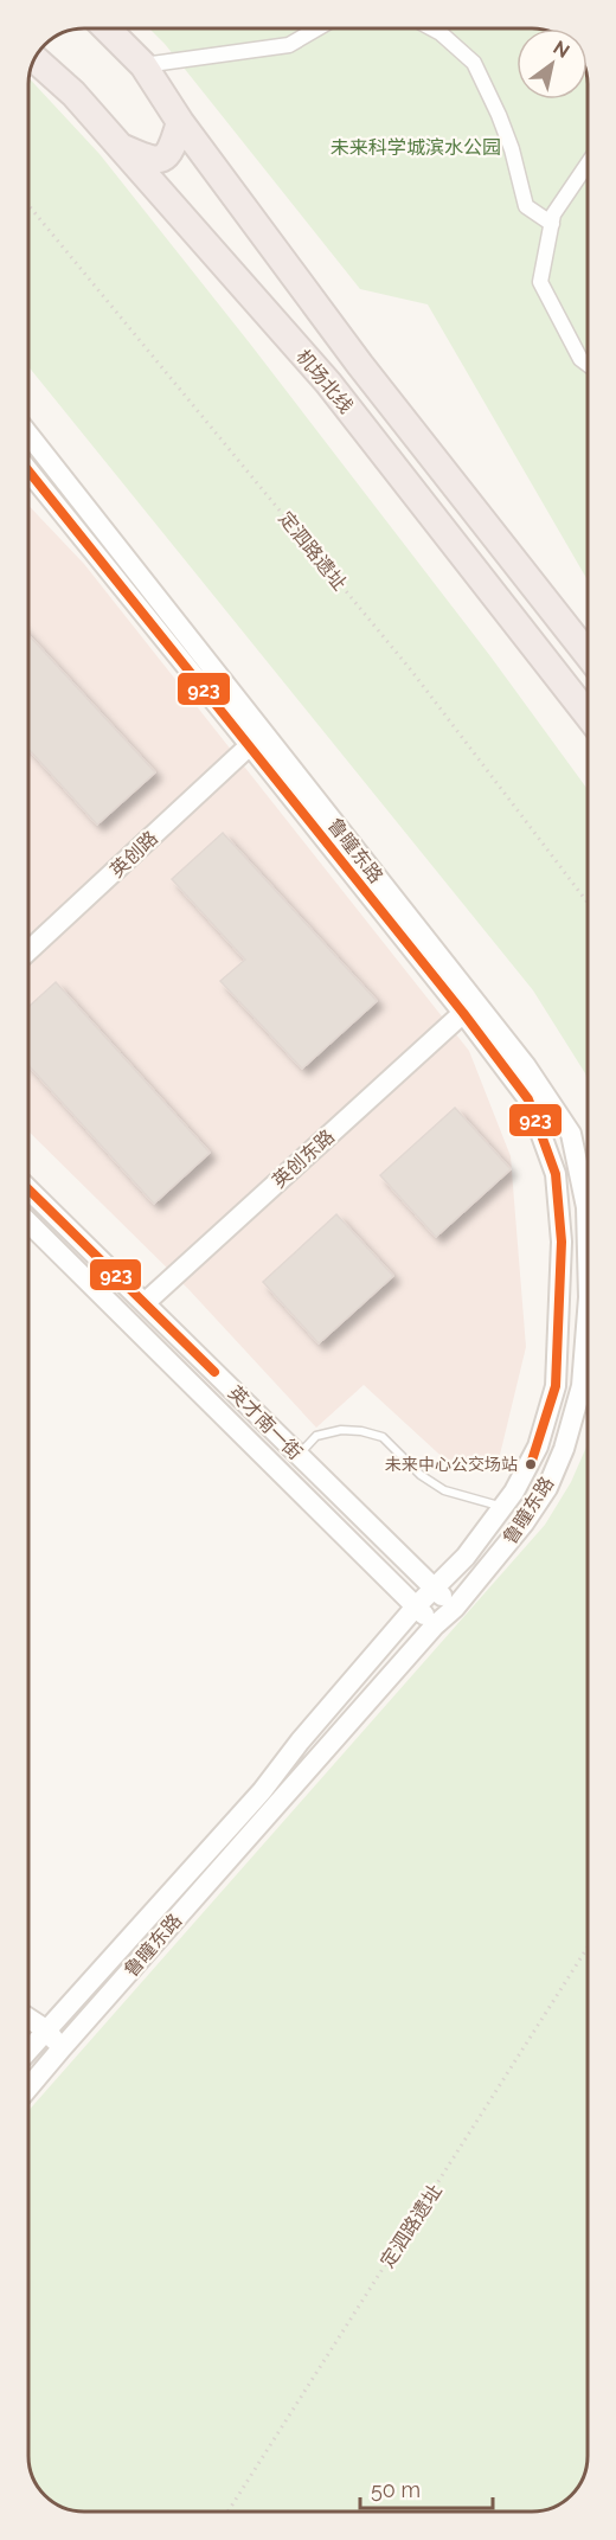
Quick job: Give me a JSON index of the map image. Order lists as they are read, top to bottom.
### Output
{
  "streets": {
    "highway": ["机场北线"],
    "main road": [
      "鲁瞳东路",
      "英创路",
      "英创东路",
      "英才南一街"
    ],
    "path": ["定泗路遗址"]
  },
  "crossings": [
    ["鲁瞳东路", "英创路"],
    ["鲁瞳东路", "英创东路"],
    ["鲁瞳东路", "英才南一街"],
    ["英创东路", "英才南一街"]
  ],
  "parks": ["未来科学城滨水公园"],
  "places": ["未来中心公交场站"],
  "lines": ["transit line 923"],
  "scale_bar": "50 m",
  "north": "top right"
}
